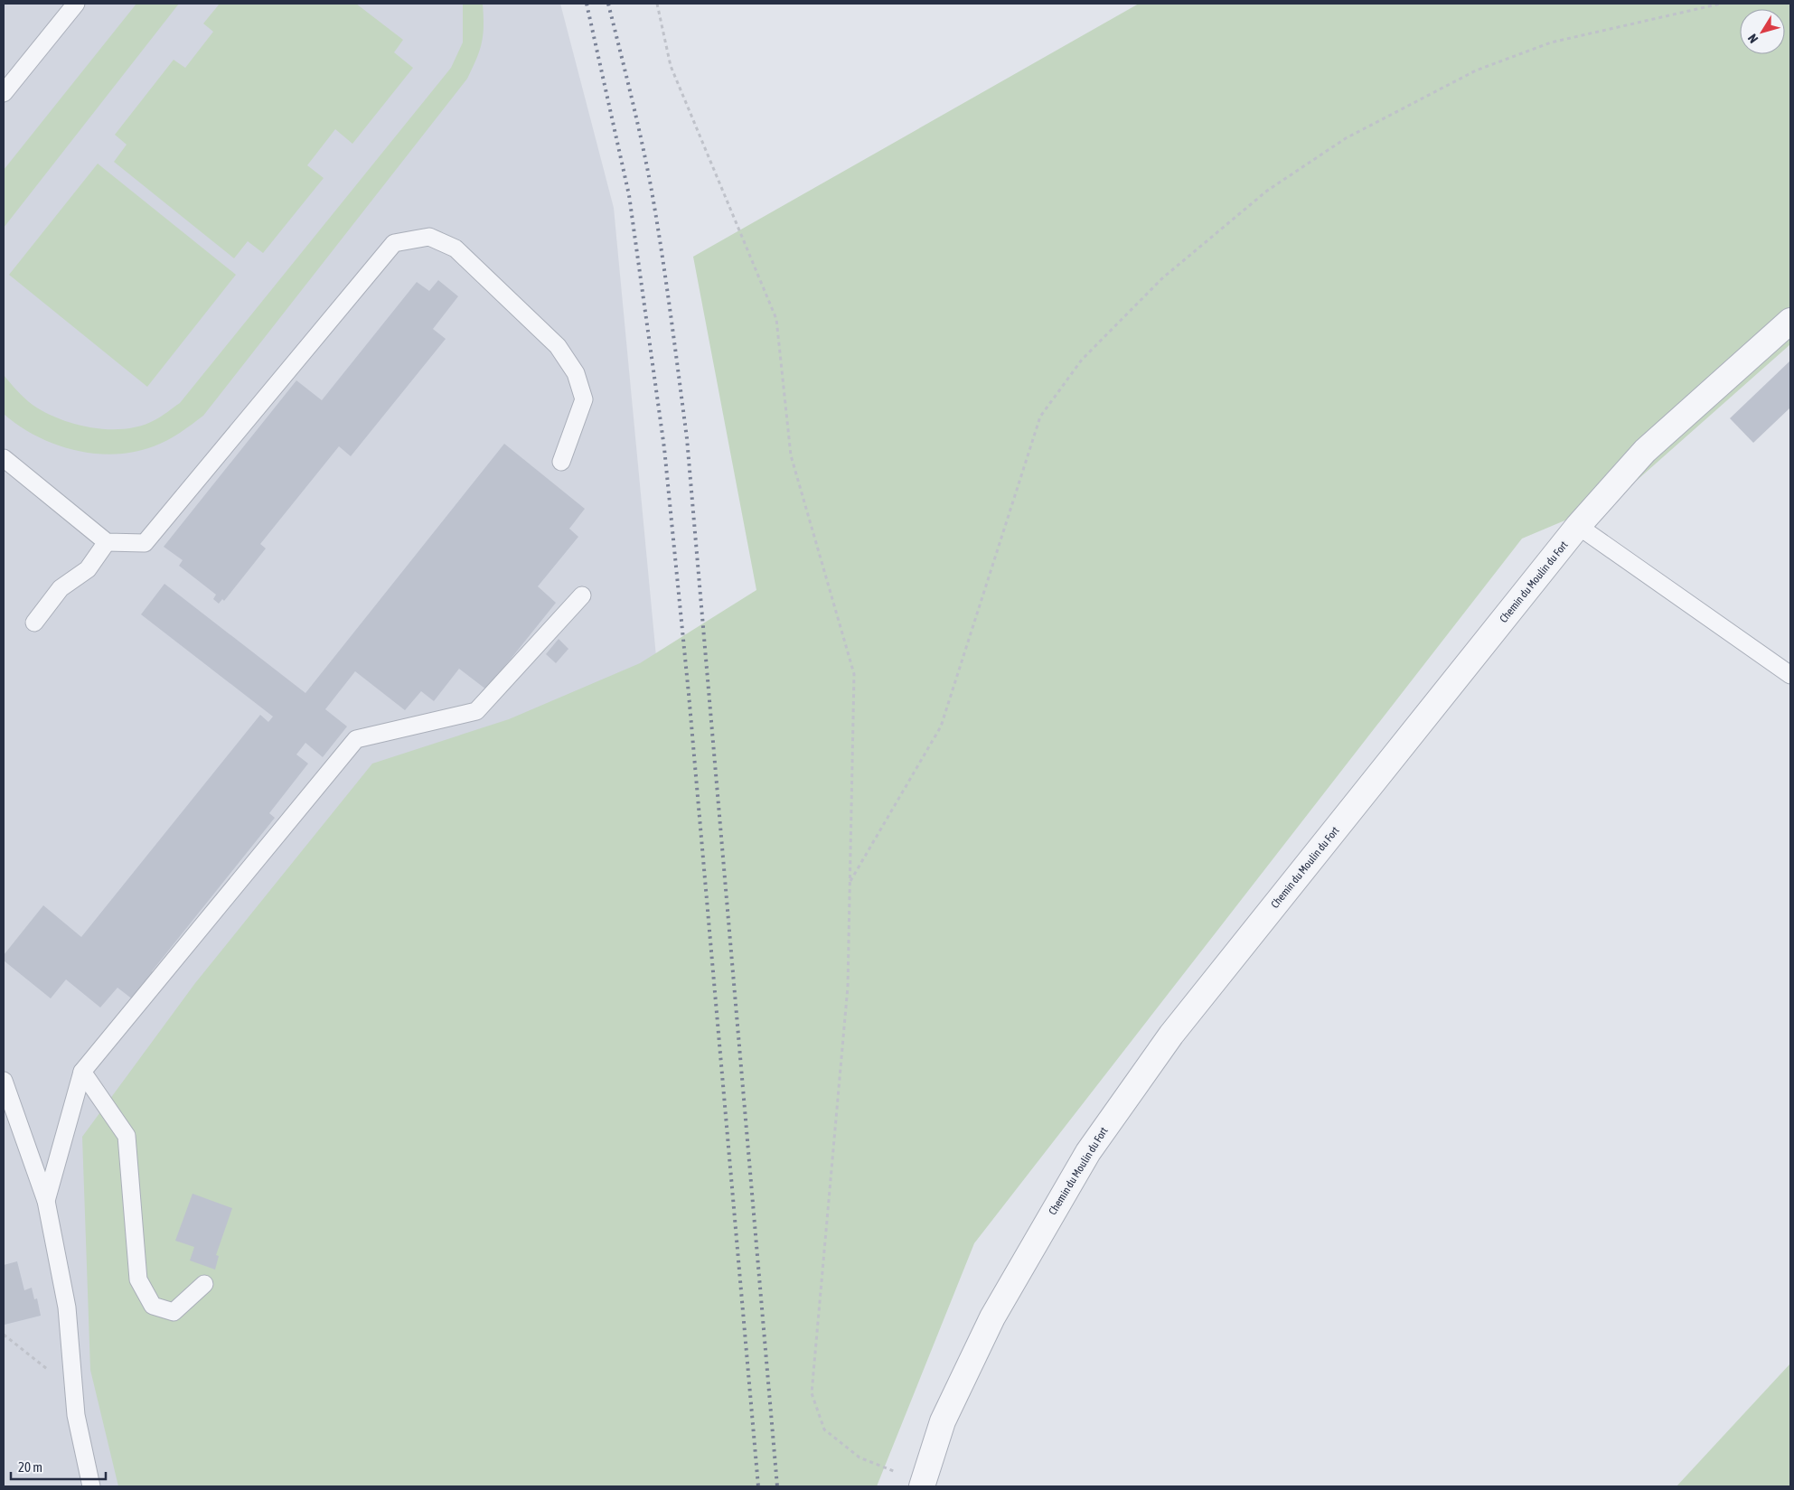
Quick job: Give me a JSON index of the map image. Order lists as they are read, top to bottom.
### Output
{
  "streets": {
    "street": ["Chemin du Moulin du Fort"]
  },
  "scale_bar": "20 m",
  "north": "bottom left"
}
